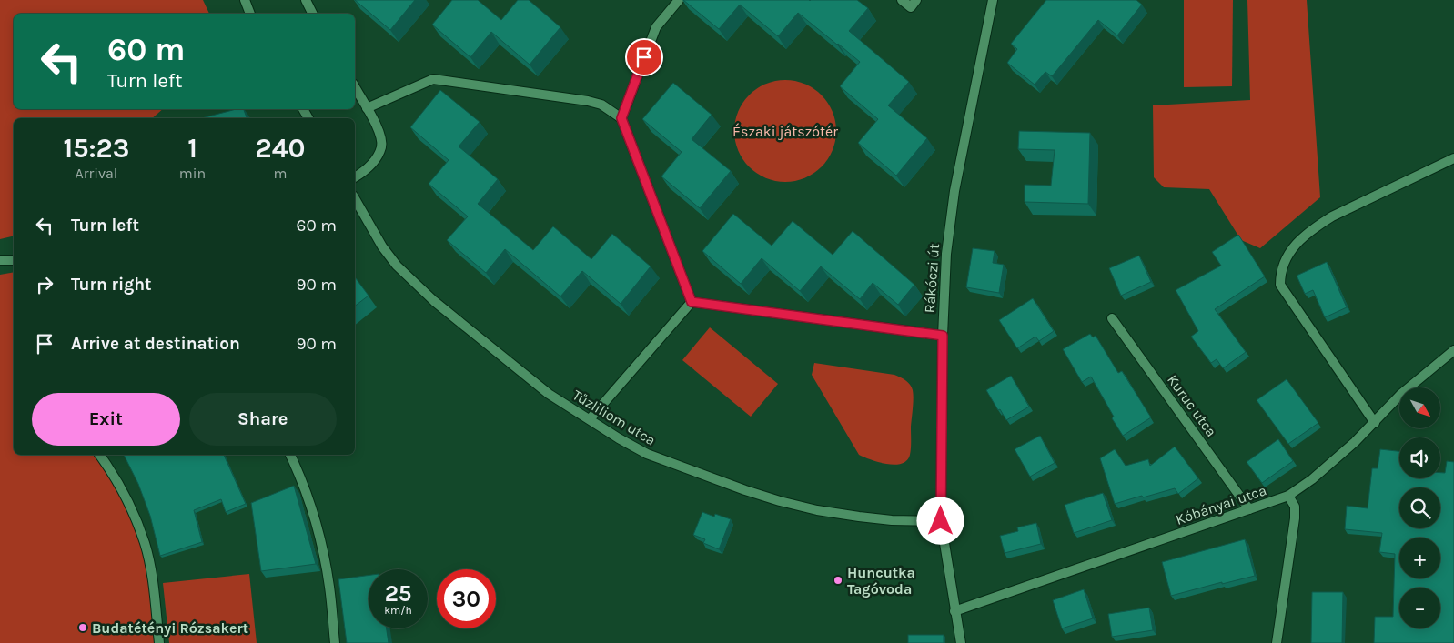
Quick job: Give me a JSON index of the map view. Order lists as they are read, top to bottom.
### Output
{
  "streets": {
    "street": [
      "Rákóczi út",
      "Kuruc utca",
      "Tűzliliom utca",
      "Kőbányai utca"
    ]
  },
  "crossings": [
    ["Rákóczi út", "Tűzliliom utca"],
    ["Rákóczi út", "Kőbányai utca"],
    ["Kuruc utca", "Kőbányai utca"]
  ],
  "parks": ["Északi játszótér"],
  "places": ["Huncutka Tagóvoda", "Budatétényi Rózsakert"],
  "north": "bottom right",
  "page": {
    "turn": ["60 m", "Turn left"],
    "eta": [
      "15:23",
      "Arrival",
      "1",
      "min",
      "240",
      "m"
    ],
    "list": [
      {
        "name": "Turn left",
        "value": "60 m"
      },
      {
        "name": "Turn right",
        "value": "90 m"
      },
      {
        "name": "Arrive at destination",
        "value": "90 m"
      }
    ],
    "buttons": ["Exit", "Share"],
    "map_buttons": ["+", "−"],
    "speed": "25 km/h",
    "limit": "30"
  }
}
